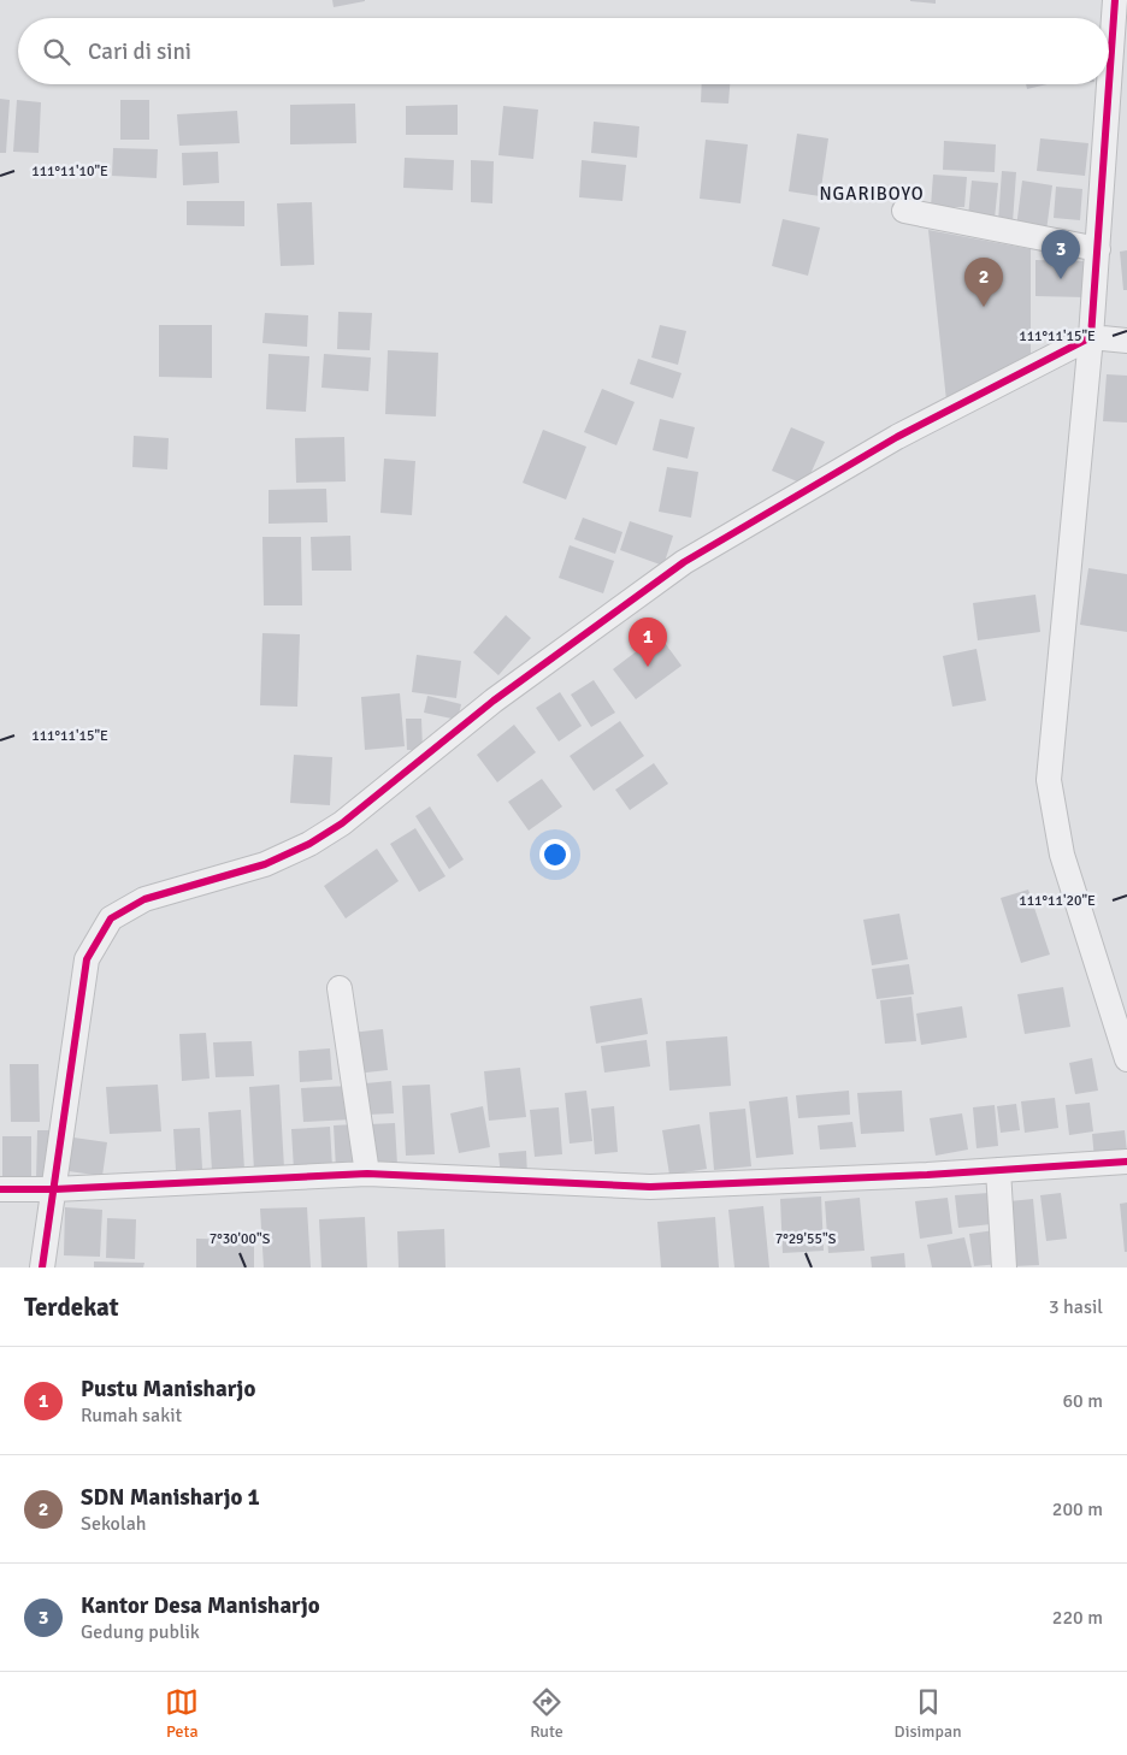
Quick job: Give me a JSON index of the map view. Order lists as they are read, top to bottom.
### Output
{
  "districts": ["NGARIBOYO"],
  "page": {
    "search": "Cari di sini",
    "pins": ["3", "2", "1"],
    "heading": ["Terdekat", "3 hasil"],
    "list": [
      {
        "mark": "1",
        "name": "Pustu Manisharjo",
        "note": "Rumah sakit",
        "value": "60 m"
      },
      {
        "mark": "2",
        "name": "SDN Manisharjo 1",
        "note": "Sekolah",
        "value": "200 m"
      },
      {
        "mark": "3",
        "name": "Kantor Desa Manisharjo",
        "note": "Gedung publik",
        "value": "220 m"
      }
    ],
    "nav": ["Peta", "Rute", "Disimpan"]
  },
  "coordinates": [
    "111°11'10\"E",
    "111°11'15\"E",
    "111°11'20\"E",
    "7°30'00\"S",
    "7°29'55\"S"
  ]
}
